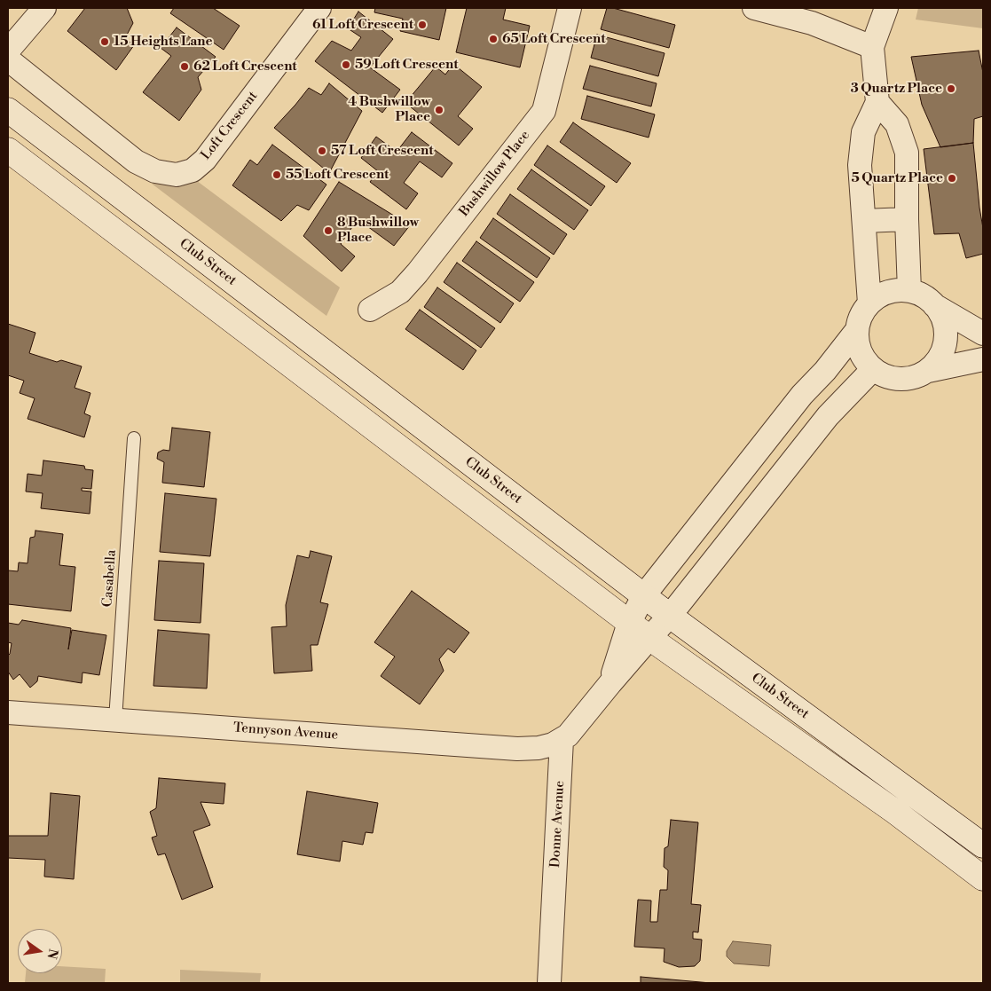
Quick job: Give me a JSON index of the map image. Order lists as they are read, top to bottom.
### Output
{
  "streets": {
    "main road": ["Club Street"],
    "street": [
      "Loft Crescent",
      "Bushwillow Place",
      "Tennyson Avenue",
      "Donne Avenue"
    ],
    "lane": ["Casabella"]
  },
  "crossings": [
    ["Casabella", "Tennyson Avenue"],
    ["Tennyson Avenue", "Donne Avenue"]
  ],
  "places": [
    "61 Loft Crescent",
    "65 Loft Crescent",
    "15 Heights Lane",
    "59 Loft Crescent",
    "62 Loft Crescent",
    "3 Quartz Place",
    "4 Bushwillow Place",
    "57 Loft Crescent",
    "55 Loft Crescent",
    "5 Quartz Place",
    "8 Bushwillow Place"
  ],
  "north": "right"
}
